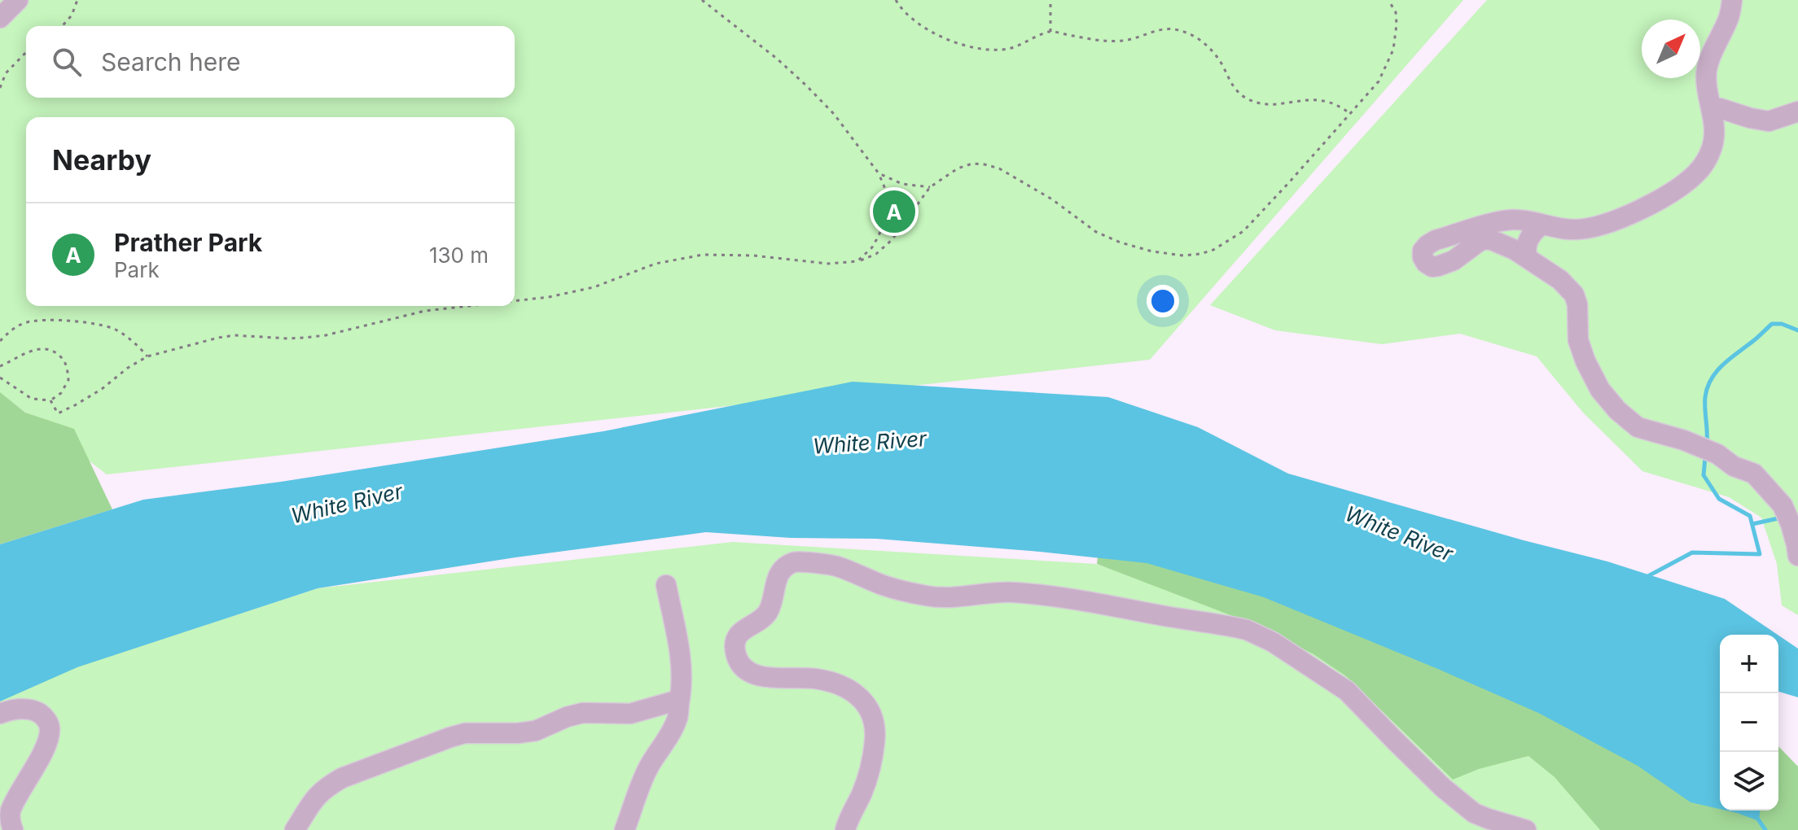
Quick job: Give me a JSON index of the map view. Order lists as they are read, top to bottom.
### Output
{
  "water": ["White River"],
  "north": "top right",
  "page": {
    "search": "Search here",
    "heading": "Nearby",
    "pins": "A",
    "list": [
      {
        "mark": "A",
        "name": "Prather Park",
        "note": "Park",
        "value": "130 m"
      }
    ],
    "map_buttons": ["+", "−"]
  }
}
